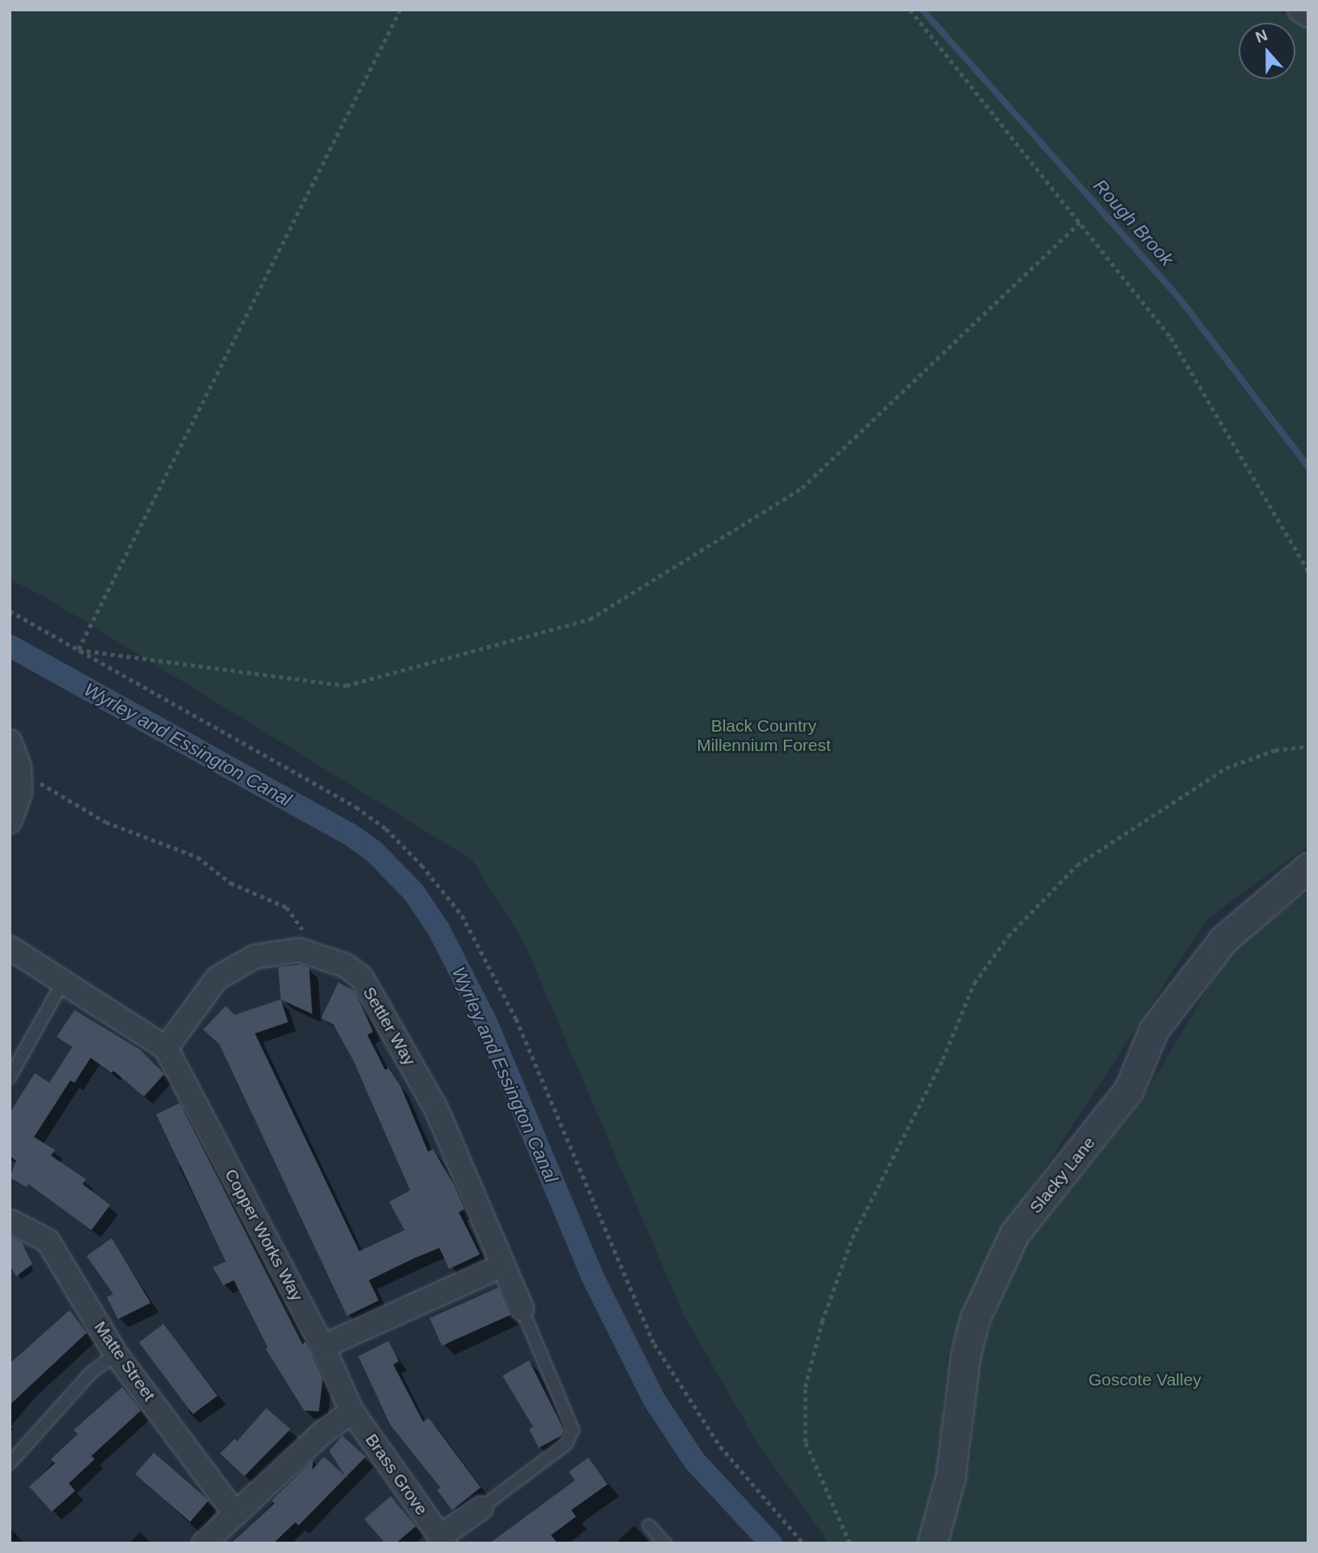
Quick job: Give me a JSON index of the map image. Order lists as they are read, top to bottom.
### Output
{
  "streets": {
    "street": [
      "Settler Way",
      "Slacky Lane",
      "Copper Works Way",
      "Matte Street",
      "Brass Grove"
    ]
  },
  "crossings": [
    ["Settler Way", "Copper Works Way"],
    ["Copper Works Way", "Brass Grove"]
  ],
  "water": ["Rough Brook", "Wyrley and Essington Canal"],
  "parks": ["Black Country Millennium Forest", "Goscote Valley"],
  "north": "top"
}
